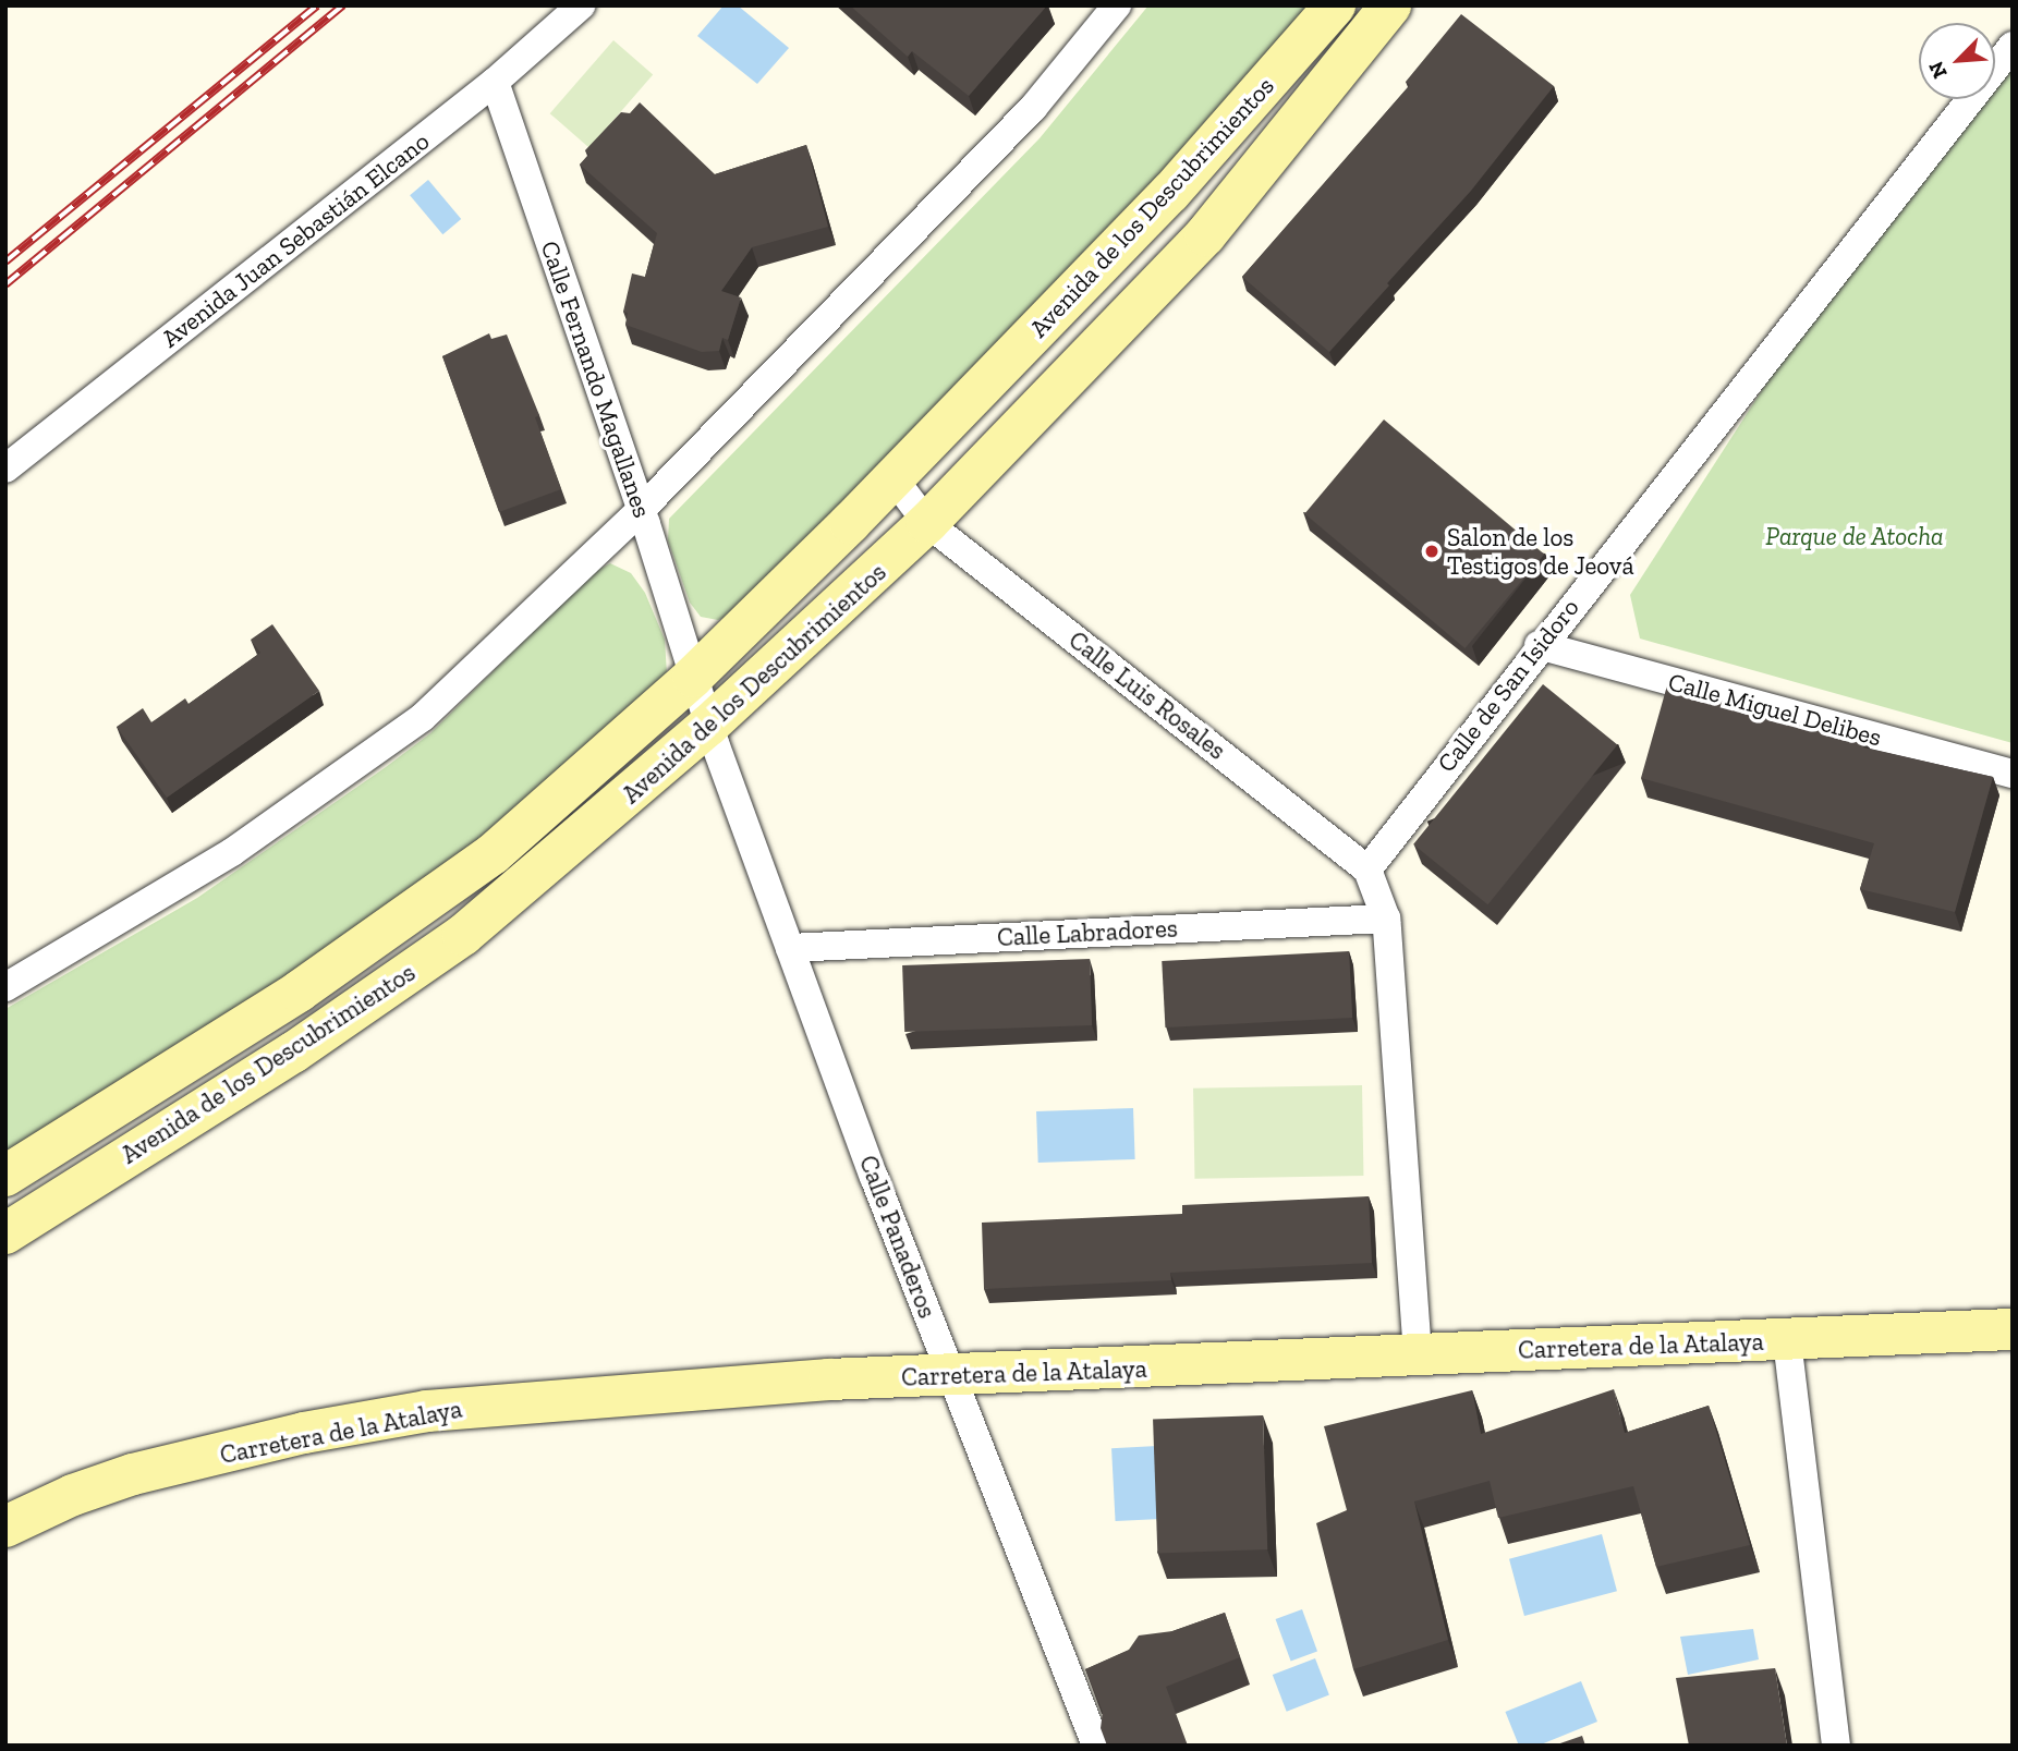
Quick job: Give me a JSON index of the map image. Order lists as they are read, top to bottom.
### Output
{
  "streets": {
    "street": [
      "Avenida de los Descubrimientos",
      "Avenida Juan Sebastián Elcano",
      "Calle Fernando Magallanes",
      "Calle de San Isidoro",
      "Calle Luis Rosales",
      "Calle Miguel Delibes",
      "Calle Labradores",
      "Calle Panaderos",
      "Carretera de la Atalaya"
    ]
  },
  "crossings": [
    ["Avenida de los Descubrimientos", "Calle Fernando Magallanes"],
    ["Avenida de los Descubrimientos", "Calle Luis Rosales"],
    ["Avenida de los Descubrimientos", "Calle Panaderos"],
    ["Avenida Juan Sebastián Elcano", "Calle Fernando Magallanes"],
    ["Calle Fernando Magallanes", "Calle Panaderos"],
    ["Calle de San Isidoro", "Calle Luis Rosales"],
    ["Calle de San Isidoro", "Calle Miguel Delibes"],
    ["Calle Labradores", "Calle Panaderos"],
    ["Calle Panaderos", "Carretera de la Atalaya"]
  ],
  "parks": ["Parque de Atocha"],
  "places": ["Salon de los Testigos de Jeová"],
  "north": "bottom left"
}
